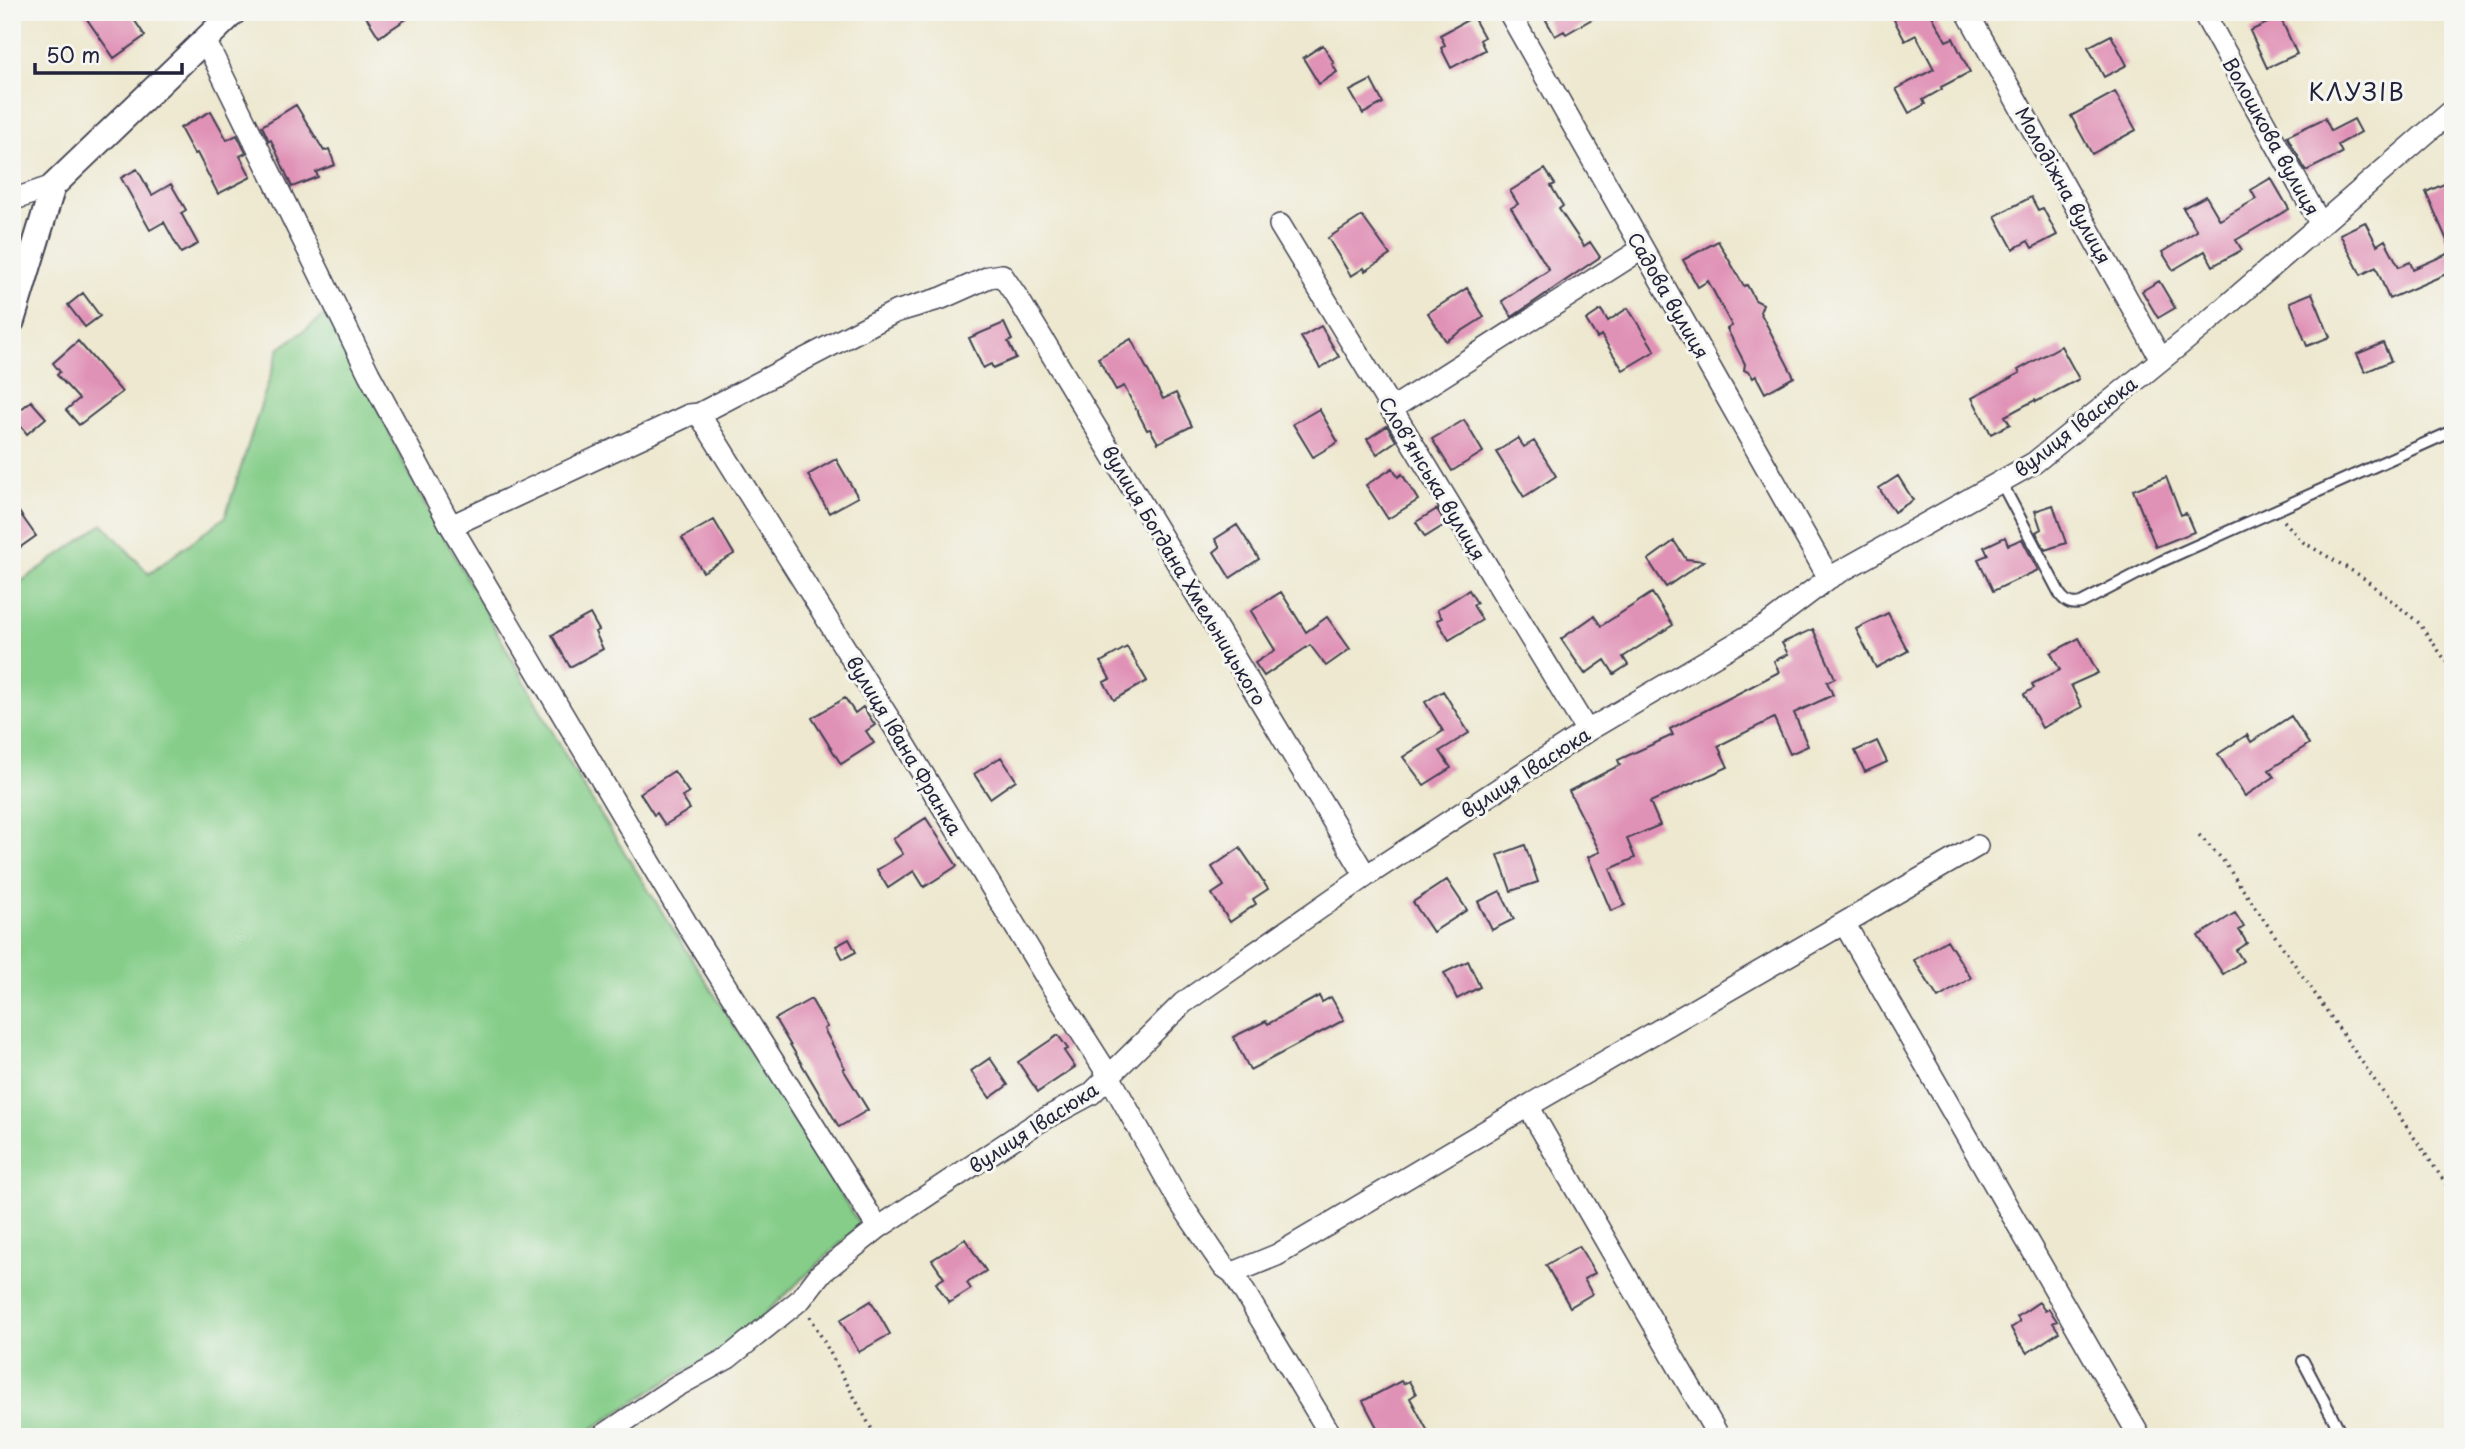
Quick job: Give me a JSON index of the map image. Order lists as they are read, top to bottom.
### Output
{
  "streets": {
    "street": [
      "Волошкова вулиця",
      "Молодіжна вулиця",
      "Садова вулиця",
      "вулиця Івасюка",
      "Слов'янська вулиця",
      "вулиця Богдана Хмельницького",
      "вулиця Івана Франка"
    ]
  },
  "crossings": [
    ["Волошкова вулиця", "вулиця Івасюка"],
    ["Молодіжна вулиця", "вулиця Івасюка"],
    ["Садова вулиця", "вулиця Івасюка"],
    ["вулиця Івасюка", "Слов'янська вулиця"],
    ["вулиця Івасюка", "вулиця Богдана Хмельницького"],
    ["вулиця Івасюка", "вулиця Івана Франка"],
    ["вулиця Богдана Хмельницького", "вулиця Івана Франка"]
  ],
  "districts": ["КЛУЗІВ"],
  "scale_bar": "50 m"
}
